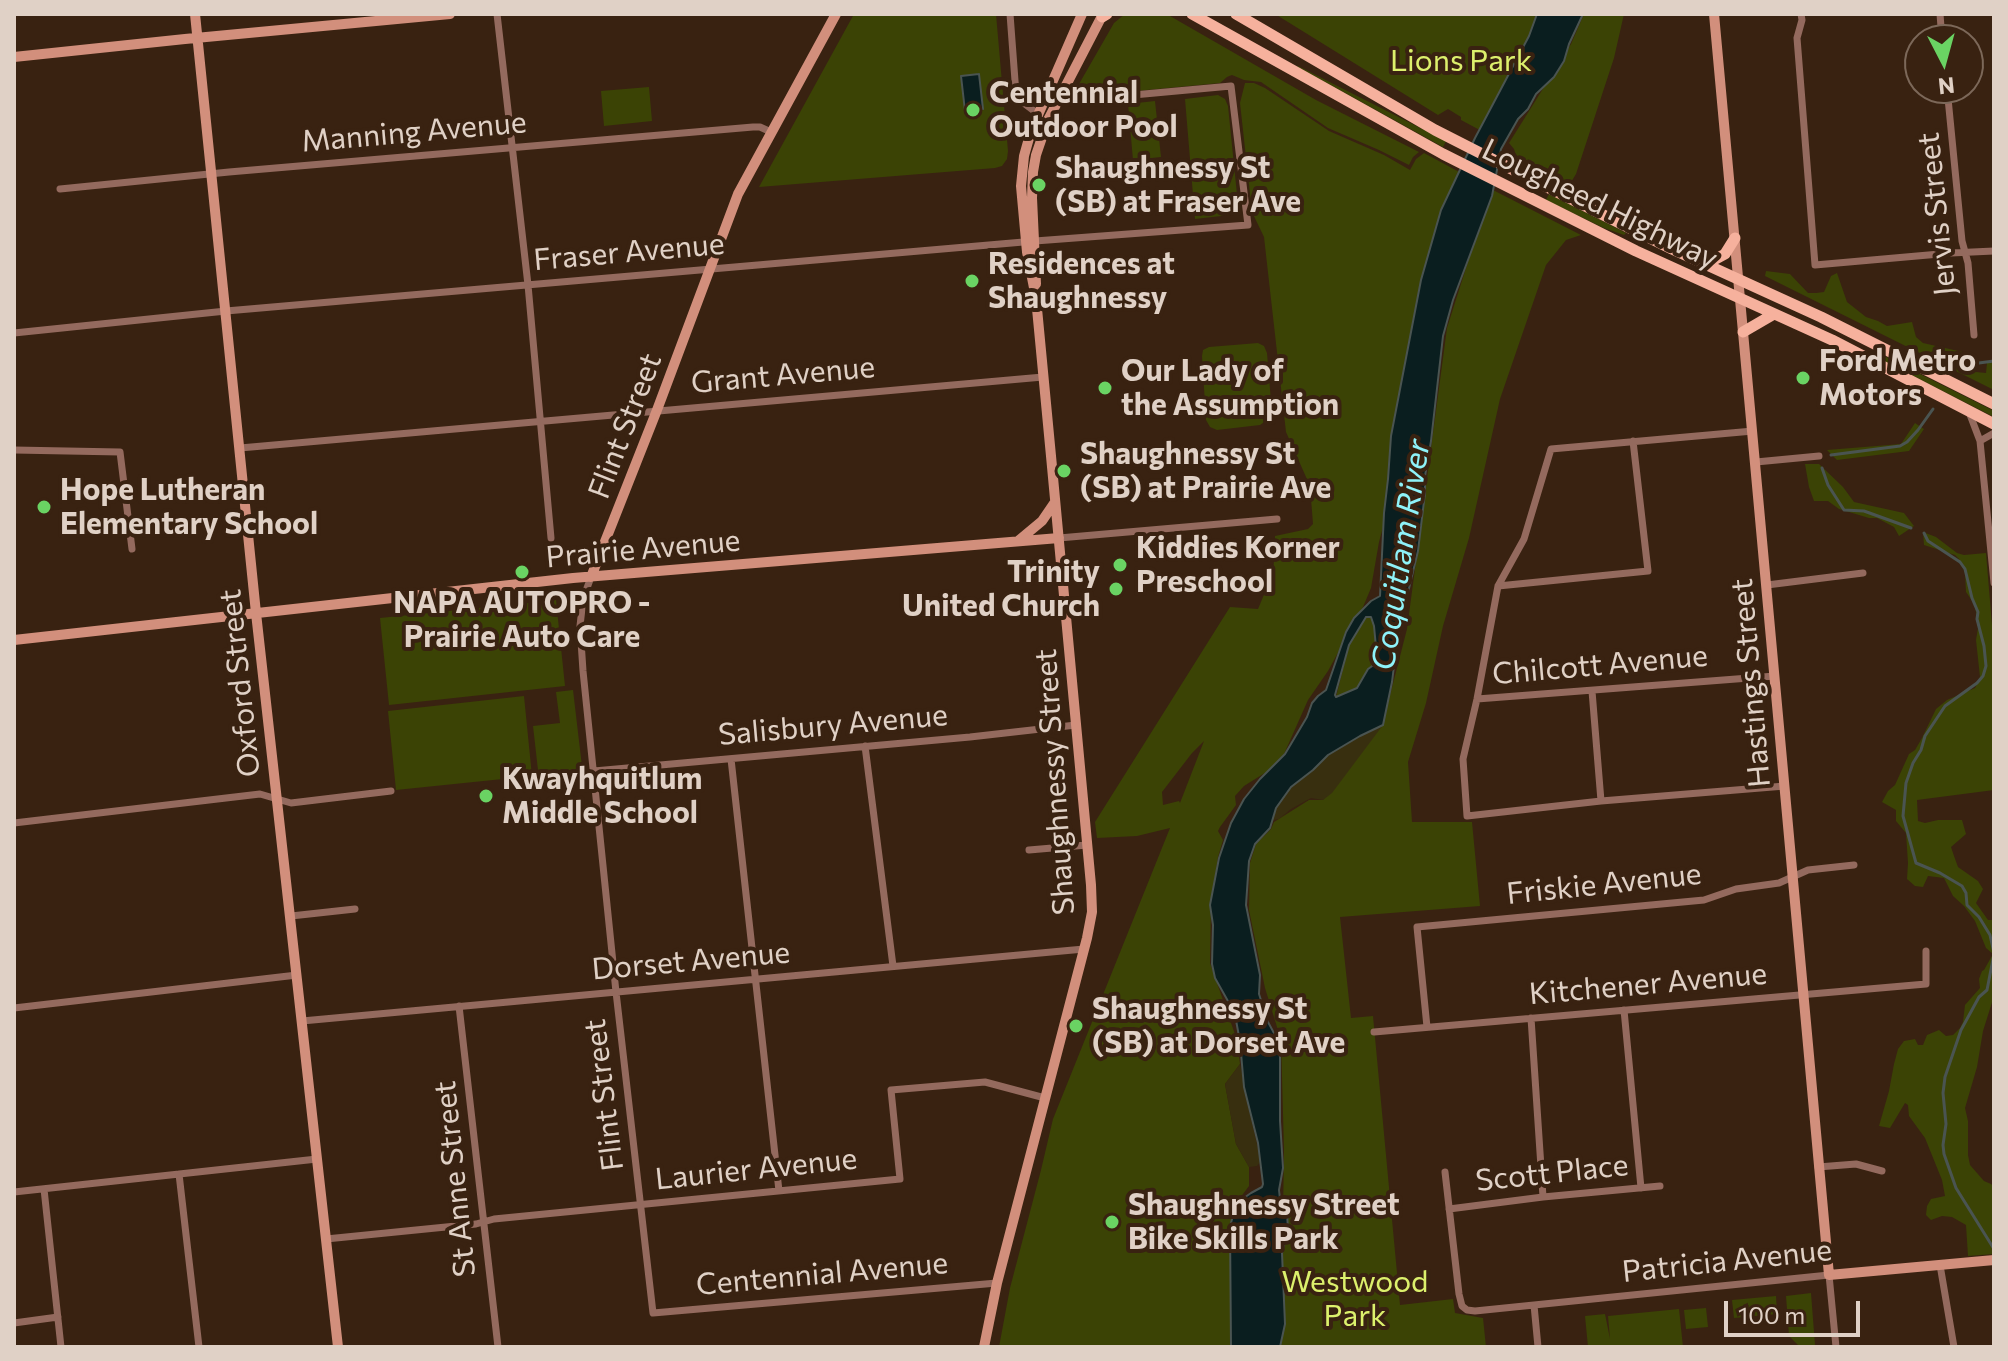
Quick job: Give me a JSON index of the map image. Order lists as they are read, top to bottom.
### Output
{
  "streets": {
    "main road": [
      "Lougheed Highway",
      "Flint Street",
      "Prairie Avenue",
      "Oxford Street",
      "Hastings Street",
      "Shaughnessy Street",
      "Patricia Avenue"
    ],
    "street": [
      "Manning Avenue",
      "Jervis Street",
      "Fraser Avenue",
      "Grant Avenue",
      "Chilcott Avenue",
      "Salisbury Avenue",
      "Friskie Avenue",
      "Dorset Avenue",
      "Kitchener Avenue",
      "Laurier Avenue",
      "Scott Place",
      "St Anne Street",
      "Centennial Avenue"
    ]
  },
  "crossings": [
    ["Manning Avenue", "Flint Street"],
    ["Manning Avenue", "Oxford Street"],
    ["Lougheed Highway", "Hastings Street"],
    ["Fraser Avenue", "Flint Street"],
    ["Fraser Avenue", "Oxford Street"],
    ["Fraser Avenue", "Shaughnessy Street"],
    ["Grant Avenue", "Flint Street"],
    ["Grant Avenue", "Oxford Street"],
    ["Grant Avenue", "Shaughnessy Street"],
    ["Flint Street", "Prairie Avenue"],
    ["Flint Street", "Salisbury Avenue"],
    ["Flint Street", "Dorset Avenue"],
    ["Flint Street", "Laurier Avenue"],
    ["Flint Street", "Centennial Avenue"],
    ["Prairie Avenue", "Oxford Street"],
    ["Prairie Avenue", "Shaughnessy Street"],
    ["Chilcott Avenue", "Hastings Street"],
    ["Oxford Street", "Dorset Avenue"],
    ["Oxford Street", "Laurier Avenue"],
    ["Hastings Street", "Friskie Avenue"],
    ["Hastings Street", "Kitchener Avenue"],
    ["Hastings Street", "Patricia Avenue"],
    ["Salisbury Avenue", "Shaughnessy Street"],
    ["Shaughnessy Street", "Dorset Avenue"],
    ["Shaughnessy Street", "Laurier Avenue"],
    ["Shaughnessy Street", "Centennial Avenue"],
    ["Friskie Avenue", "Kitchener Avenue"],
    ["Dorset Avenue", "St Anne Street"],
    ["Laurier Avenue", "St Anne Street"],
    ["Scott Place", "Patricia Avenue"]
  ],
  "water": ["Coquitlam River"],
  "parks": ["Lions Park", "Westwood Park"],
  "places": [
    "Centennial Outdoor Pool",
    "Shaughnessy St (SB) at Fraser Ave",
    "Residences at Shaughnessy",
    "Ford Metro Motors",
    "Our Lady of the Assumption",
    "Shaughnessy St (SB) at Prairie Ave",
    "Hope Lutheran Elementary School",
    "Kiddies Korner Preschool",
    "NAPA AUTOPRO - Prairie Auto Care",
    "Trinity United Church",
    "Kwayhquitlum Middle School",
    "Shaughnessy St (SB) at Dorset Ave",
    "Shaughnessy Street Bike Skills Park"
  ],
  "scale_bar": "100 m",
  "north": "bottom"
}
